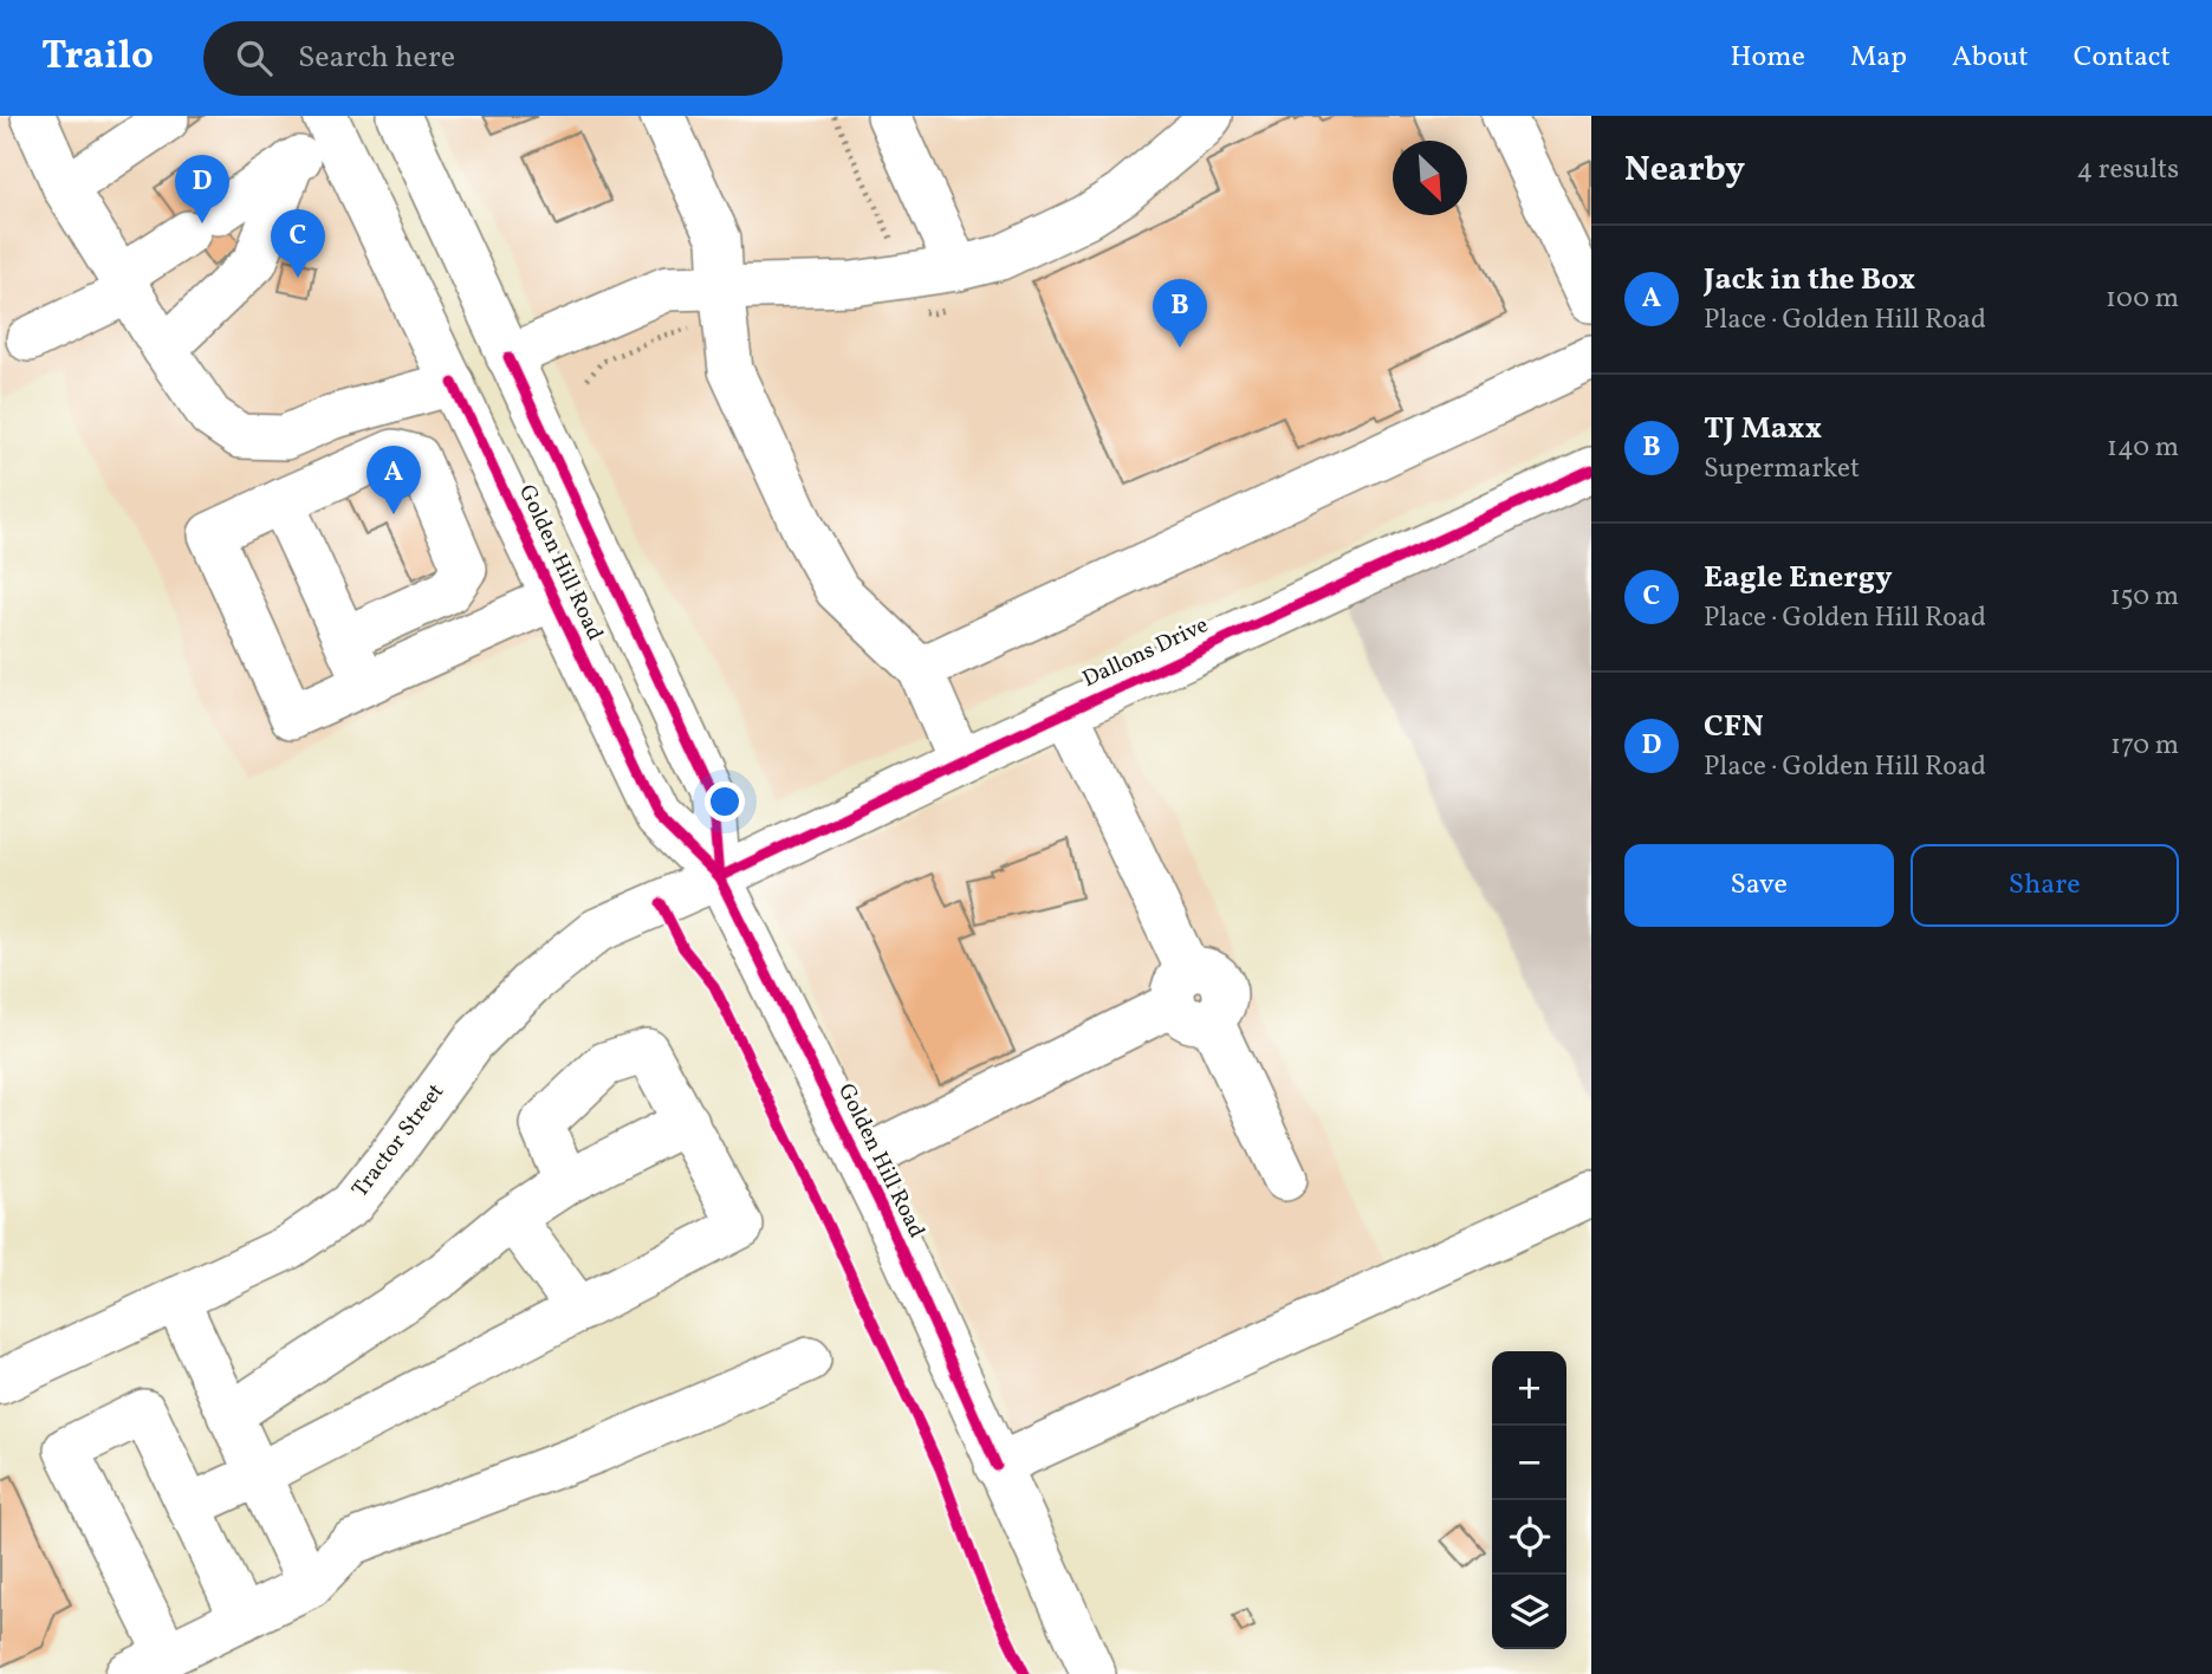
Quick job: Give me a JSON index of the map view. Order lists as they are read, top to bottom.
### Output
{
  "streets": {
    "street": ["Golden Hill Road", "Dallons Drive", "Tractor Street"]
  },
  "crossings": [
    ["Golden Hill Road", "Dallons Drive"],
    ["Golden Hill Road", "Tractor Street"],
    ["Dallons Drive", "Tractor Street"]
  ],
  "north": "bottom right",
  "page": {
    "header": "Trailo",
    "search": "Search here",
    "nav": [
      "Home",
      "Map",
      "About",
      "Contact"
    ],
    "heading": ["Nearby", "4 results"],
    "pins": [
      "D",
      "C",
      "B",
      "A"
    ],
    "list": [
      {
        "mark": "A",
        "name": "Jack in the Box",
        "note": "Place · Golden Hill Road",
        "value": "100 m"
      },
      {
        "mark": "B",
        "name": "TJ Maxx",
        "note": "Supermarket",
        "value": "140 m"
      },
      {
        "mark": "C",
        "name": "Eagle Energy",
        "note": "Place · Golden Hill Road",
        "value": "150 m"
      },
      {
        "mark": "D",
        "name": "CFN",
        "note": "Place · Golden Hill Road",
        "value": "170 m"
      }
    ],
    "buttons": ["Save", "Share"],
    "map_buttons": ["+", "−"]
  }
}
